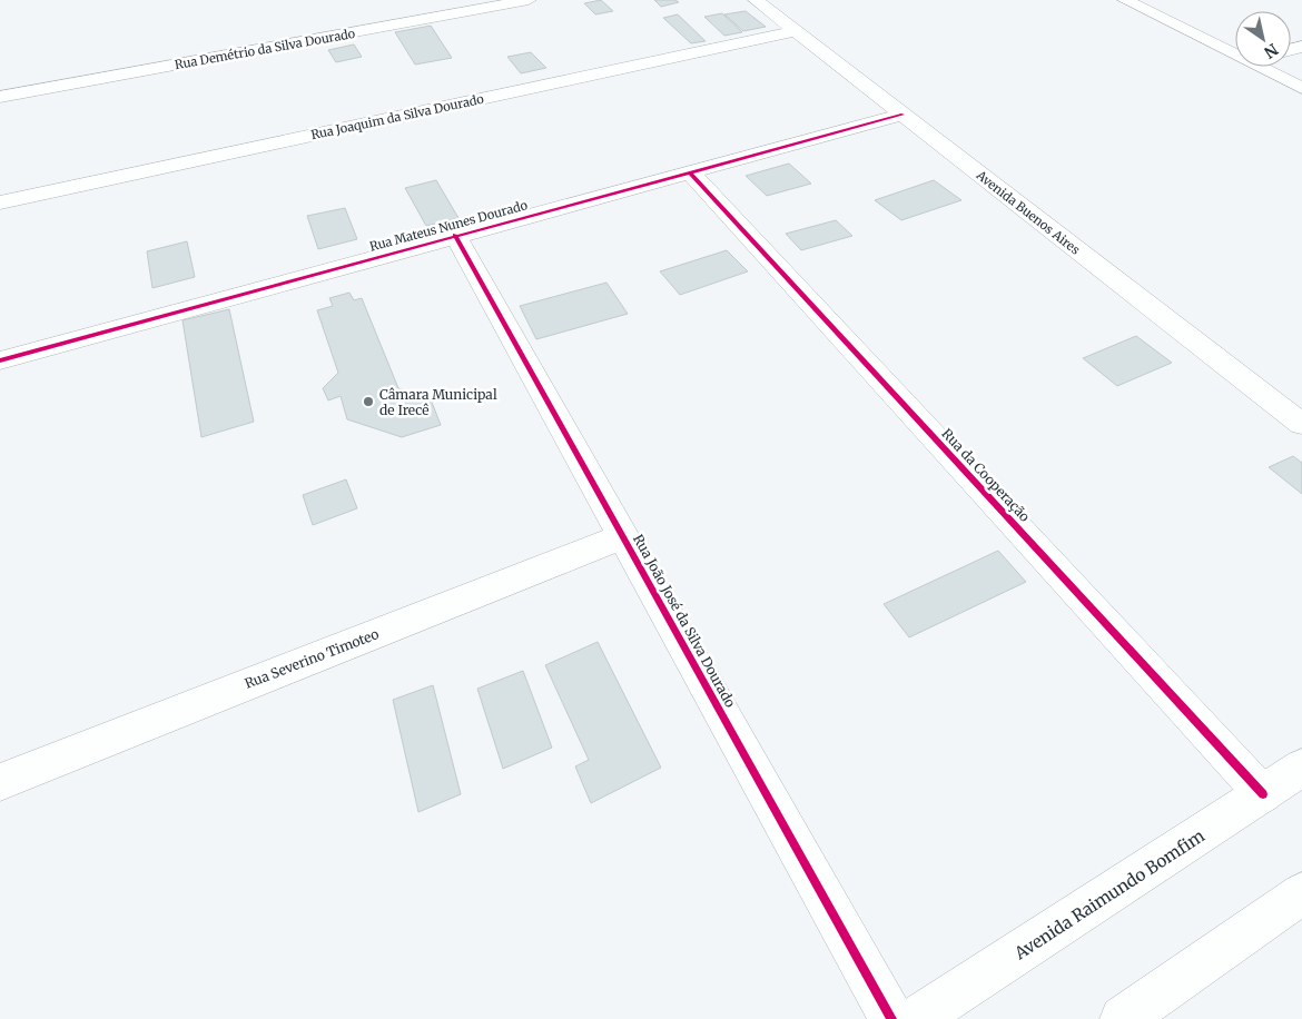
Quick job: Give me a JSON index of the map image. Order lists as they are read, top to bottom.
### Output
{
  "streets": {
    "street": [
      "Rua Demétrio da Silva Dourado",
      "Rua Joaquim da Silva Dourado",
      "Avenida Buenos Aires",
      "Rua Mateus Nunes Dourado",
      "Rua da Cooperação",
      "Rua João José da Silva Dourado",
      "Rua Severino Timoteo",
      "Avenida Raimundo Bomfim"
    ]
  },
  "crossings": [
    ["Rua Joaquim da Silva Dourado", "Avenida Buenos Aires"],
    ["Avenida Buenos Aires", "Rua Mateus Nunes Dourado"],
    ["Rua Mateus Nunes Dourado", "Rua da Cooperação"],
    ["Rua Mateus Nunes Dourado", "Rua João José da Silva Dourado"],
    ["Rua da Cooperação", "Avenida Raimundo Bomfim"],
    ["Rua João José da Silva Dourado", "Rua Severino Timoteo"]
  ],
  "places": ["Câmara Municipal de Irecê"],
  "north": "bottom right"
}
